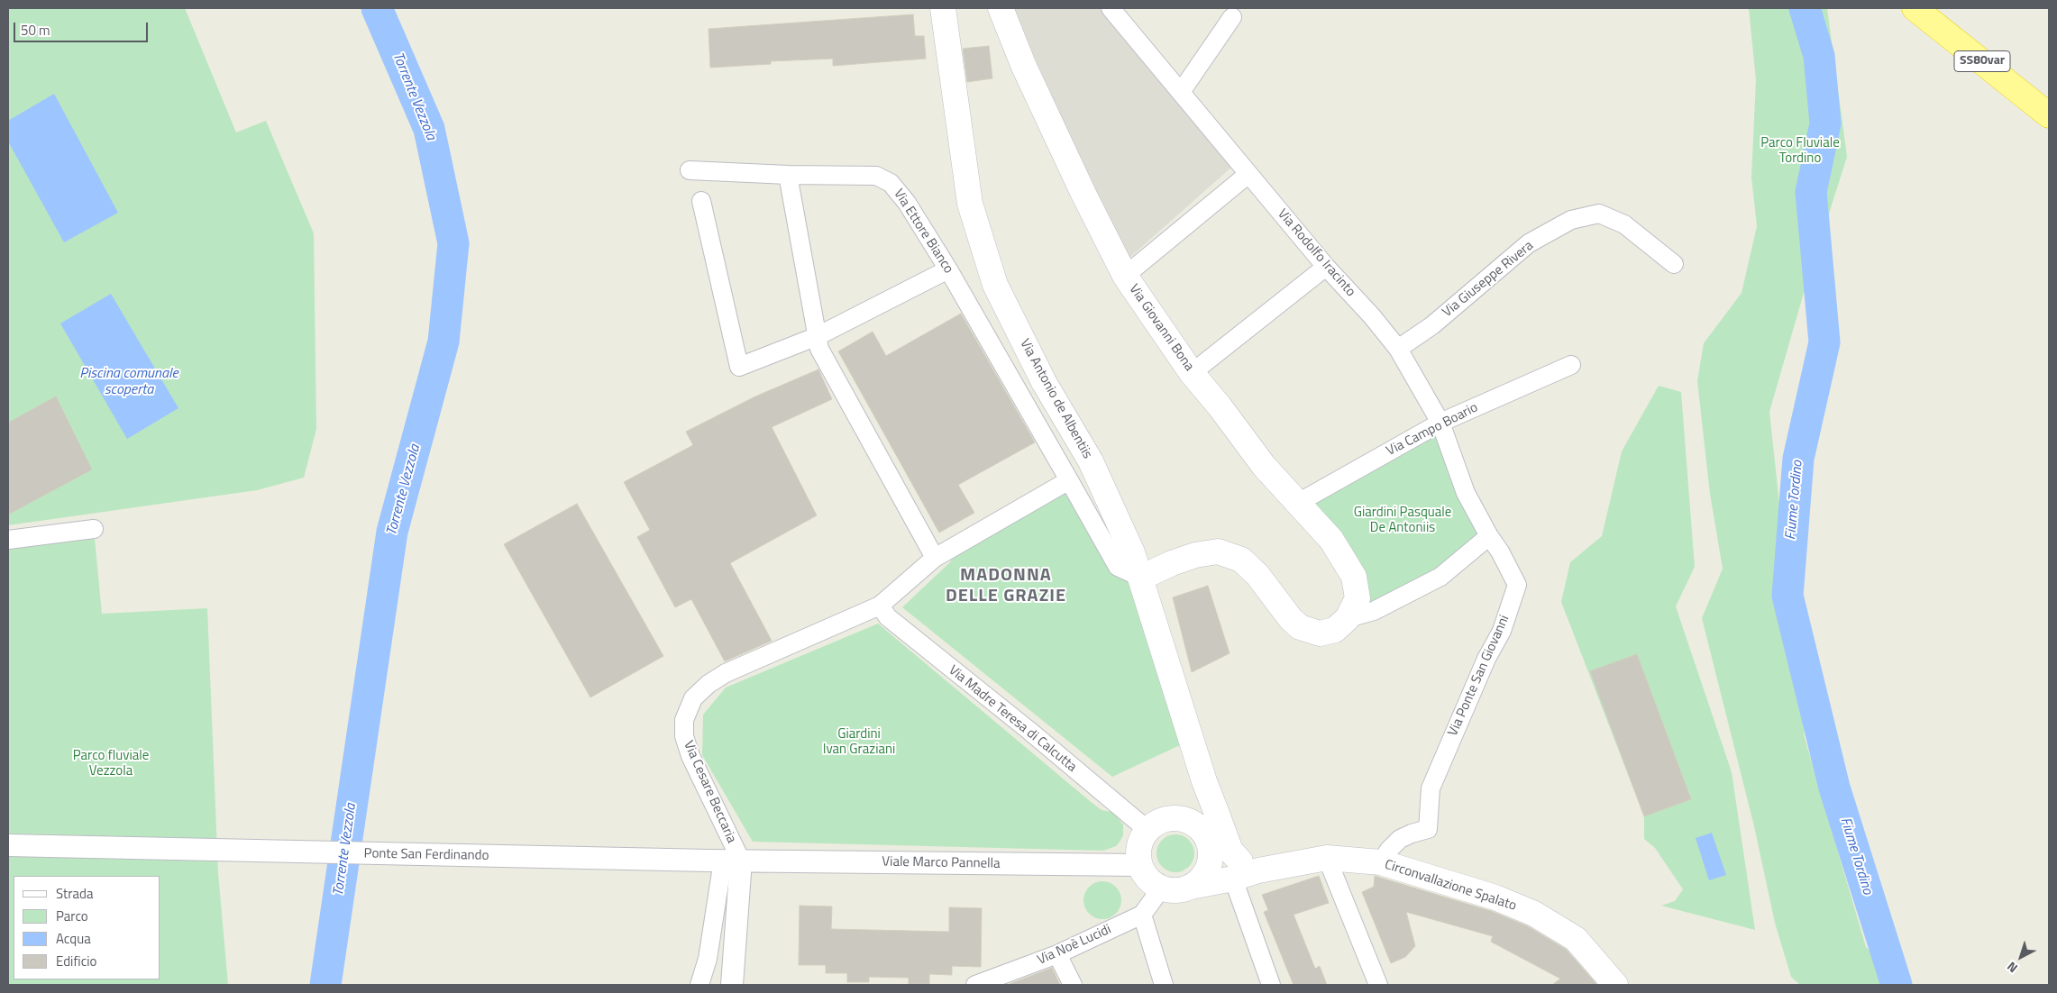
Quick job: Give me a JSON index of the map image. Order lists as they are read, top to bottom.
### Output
{
  "streets": {
    "highway": ["SS80var"],
    "main road": ["Via Giovanni Bona", "Via Antonio de Albentiis", "Circonvallazione Spalato"],
    "street": [
      "Via Ettore Bianco",
      "Via Rodolfo Iracinto",
      "Via Giuseppe Rivera",
      "Via Campo Boario",
      "Via Ponte San Giovanni",
      "Via Madre Teresa di Calcutta",
      "Via Cesare Beccaria",
      "Ponte San Ferdinando",
      "Viale Marco Pannella",
      "Via Noè Lucidi"
    ]
  },
  "crossings": [
    ["Via Ettore Bianco", "Via Antonio de Albentiis"],
    ["Via Rodolfo Iracinto", "Via Giuseppe Rivera"],
    ["Via Rodolfo Iracinto", "Via Campo Boario"],
    ["Via Rodolfo Iracinto", "Via Ponte San Giovanni"],
    ["Via Giovanni Bona", "Via Campo Boario"],
    ["Via Antonio de Albentiis", "Circonvallazione Spalato"],
    ["Via Campo Boario", "Via Ponte San Giovanni"],
    ["Via Ponte San Giovanni", "Circonvallazione Spalato"],
    ["Via Madre Teresa di Calcutta", "Via Cesare Beccaria"],
    ["Via Madre Teresa di Calcutta", "Viale Marco Pannella"],
    ["Via Madre Teresa di Calcutta", "Circonvallazione Spalato"],
    ["Via Madre Teresa di Calcutta", "Via Noè Lucidi"],
    ["Via Cesare Beccaria", "Ponte San Ferdinando"],
    ["Via Cesare Beccaria", "Viale Marco Pannella"],
    ["Ponte San Ferdinando", "Viale Marco Pannella"],
    ["Viale Marco Pannella", "Circonvallazione Spalato"],
    ["Viale Marco Pannella", "Via Noè Lucidi"],
    ["Circonvallazione Spalato", "Via Noè Lucidi"]
  ],
  "districts": ["MADONNA DELLE GRAZIE"],
  "water": ["Torrente Vezzola", "Piscina comunale scoperta", "Fiume Tordino"],
  "parks": [
    "Parco Fluviale Tordino",
    "Giardini Pasquale De Antoniis",
    "Giardini Ivan Graziani",
    "Parco fluviale Vezzola"
  ],
  "legend": [
    "Strada",
    "Parco",
    "Acqua",
    "Edificio"
  ],
  "scale_bar": "50 m",
  "north": "bottom left"
}
